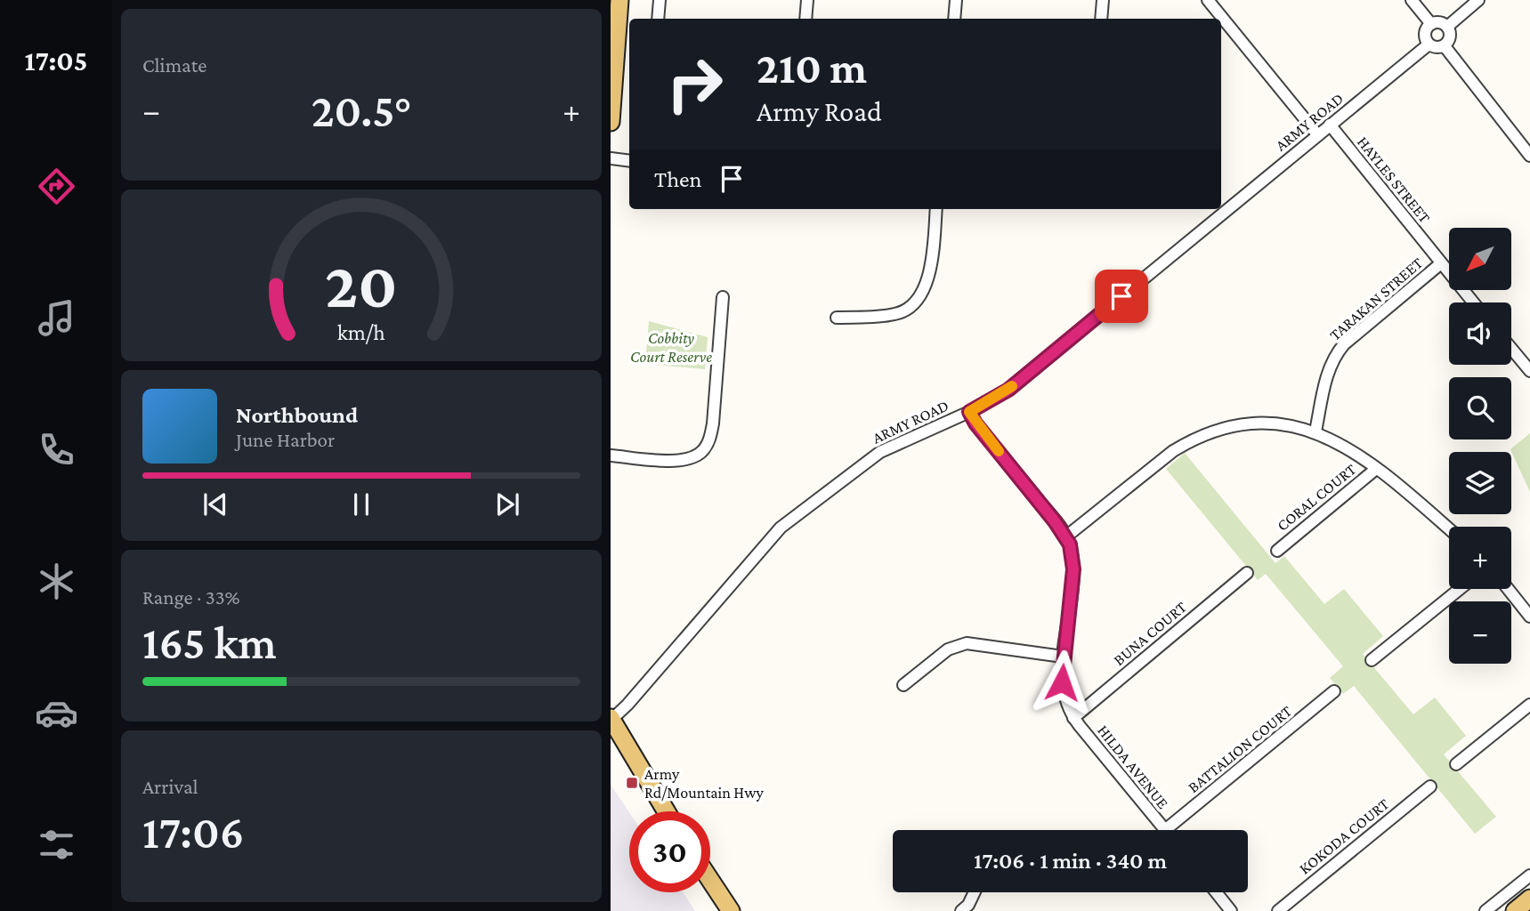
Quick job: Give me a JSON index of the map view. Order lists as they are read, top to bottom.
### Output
{
  "streets": {
    "street": [
      "ARMY ROAD",
      "HAYLES STREET",
      "TARAKAN STREET",
      "CORAL COURT",
      "BUNA COURT",
      "BATTALION COURT",
      "HILDA AVENUE",
      "KOKODA COURT"
    ]
  },
  "crossings": [
    ["ARMY ROAD", "HAYLES STREET"],
    ["ARMY ROAD", "HILDA AVENUE"],
    ["HAYLES STREET", "TARAKAN STREET"],
    ["BUNA COURT", "HILDA AVENUE"],
    ["BATTALION COURT", "HILDA AVENUE"]
  ],
  "parks": ["Cobbity Court Reserve"],
  "places": {
    "transit": ["Army Rd/Mountain Hwy"]
  },
  "north": "bottom left",
  "page": {
    "tabs": "17:05",
    "tile": [
      "Climate",
      ["Range · 33%", "165 km"],
      ["Arrival", "17:06"]
    ],
    "turn": ["210 m", "Army Road"],
    "heat": ["−", "20.5°", "+"],
    "then": "Then",
    "map_buttons": ["+", "−"],
    "song": ["Northbound", "June Harbor"],
    "limit": "30",
    "trip": "17:06 · 1 min · 340 m",
    "gauge": ["20", "km/h"]
  }
}
